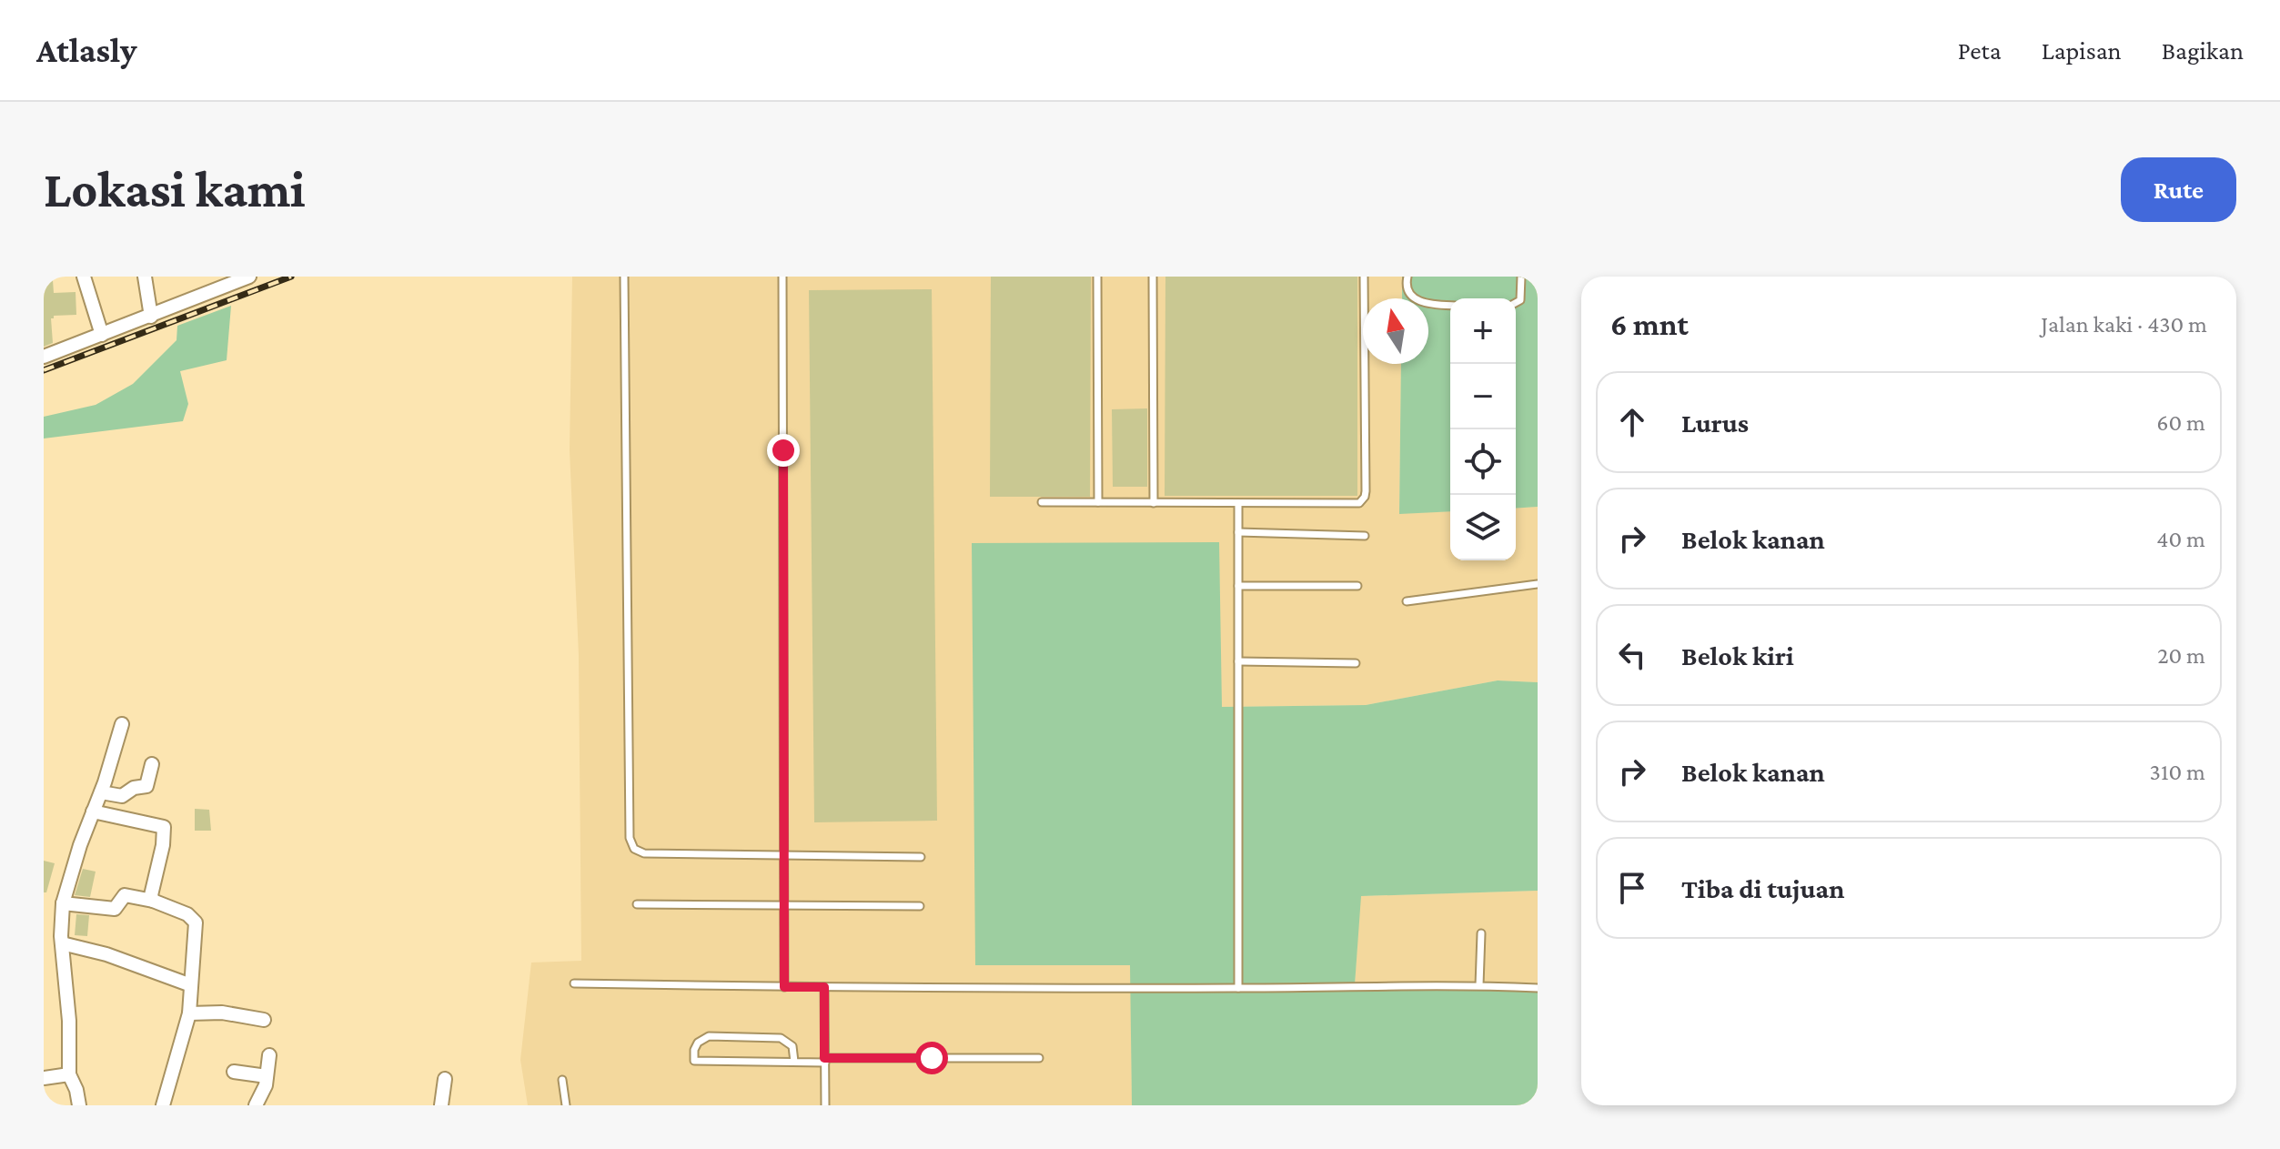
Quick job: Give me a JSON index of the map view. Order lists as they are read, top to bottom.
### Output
{
  "north": "top",
  "page": {
    "header": "Atlasly",
    "nav": ["Peta", "Lapisan", "Bagikan"],
    "buttons": "Rute",
    "title": "Lokasi kami",
    "heading": ["6 mnt", "Jalan kaki · 430 m"],
    "map_buttons": ["+", "−"],
    "list": [
      ["Lurus", "60 m"],
      ["Belok kanan", "40 m"],
      ["Belok kiri", "20 m"],
      ["Belok kanan", "310 m"],
      "Tiba di tujuan"
    ]
  }
}
